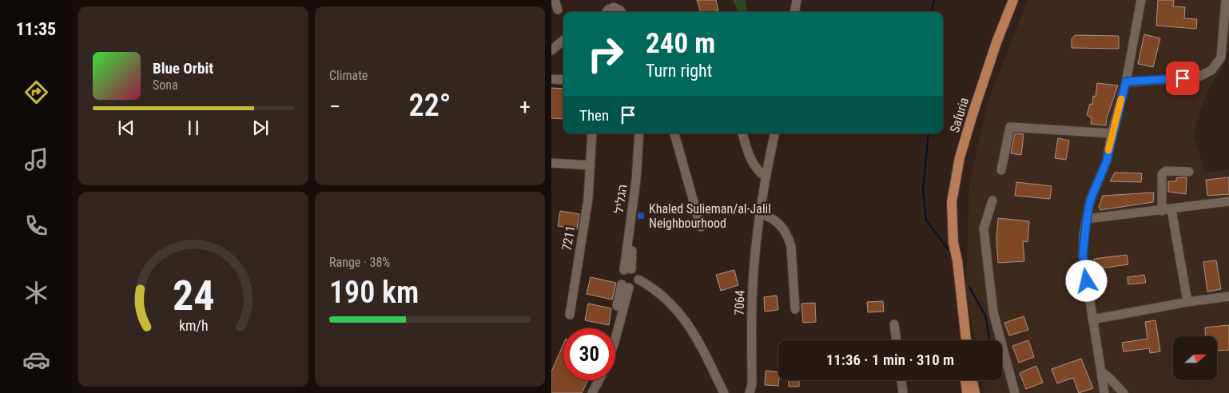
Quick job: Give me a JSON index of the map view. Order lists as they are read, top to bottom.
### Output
{
  "streets": {
    "main road": ["Safuria"],
    "street": ["הגליל", "7211", "7064"]
  },
  "places": {
    "transit": ["Khaled Sulieman/al-Jalil Neighbourhood"]
  },
  "north": "right",
  "page": {
    "tabs": "11:35",
    "tile": [
      "Climate",
      ["Range · 38%", "190 km"]
    ],
    "turn": ["240 m", "Turn right"],
    "song": ["Blue Orbit", "Sona"],
    "heat": ["−", "22°", "+"],
    "then": "Then",
    "limit": "30",
    "trip": "11:36 · 1 min · 310 m",
    "gauge": ["24", "km/h"]
  }
}
